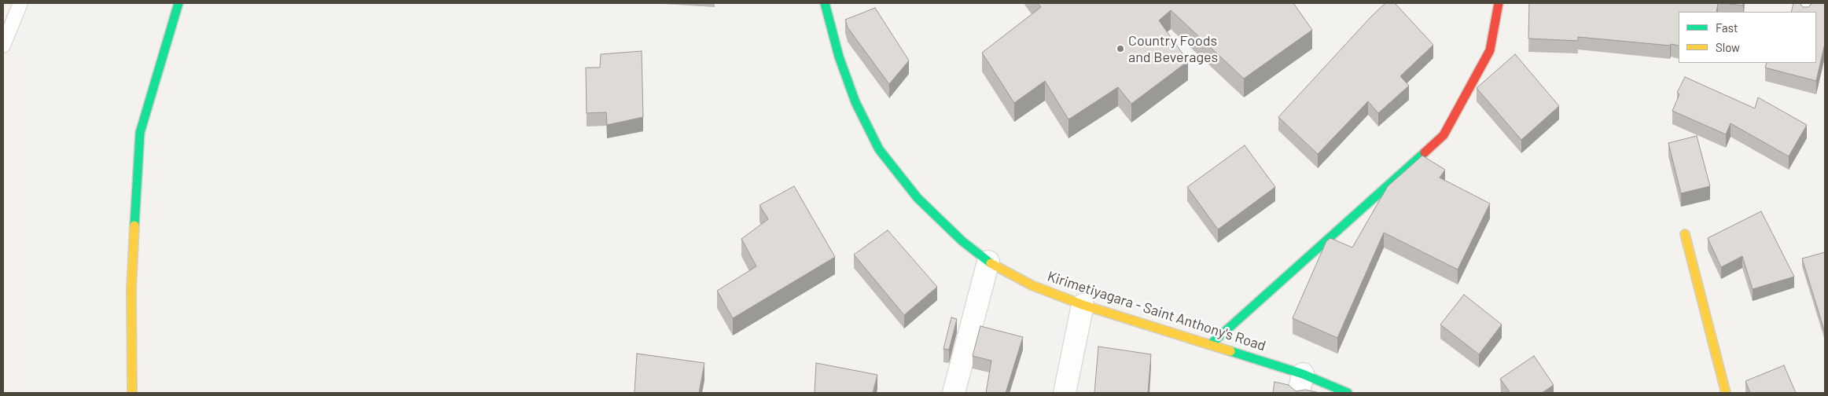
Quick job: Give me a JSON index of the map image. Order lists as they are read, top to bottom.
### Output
{
  "streets": {
    "street": ["Kirimetiyagara - Saint Anthony's Road"]
  },
  "places": ["Country Foods and Beverages"],
  "legend": ["Fast", "Slow"]
}
